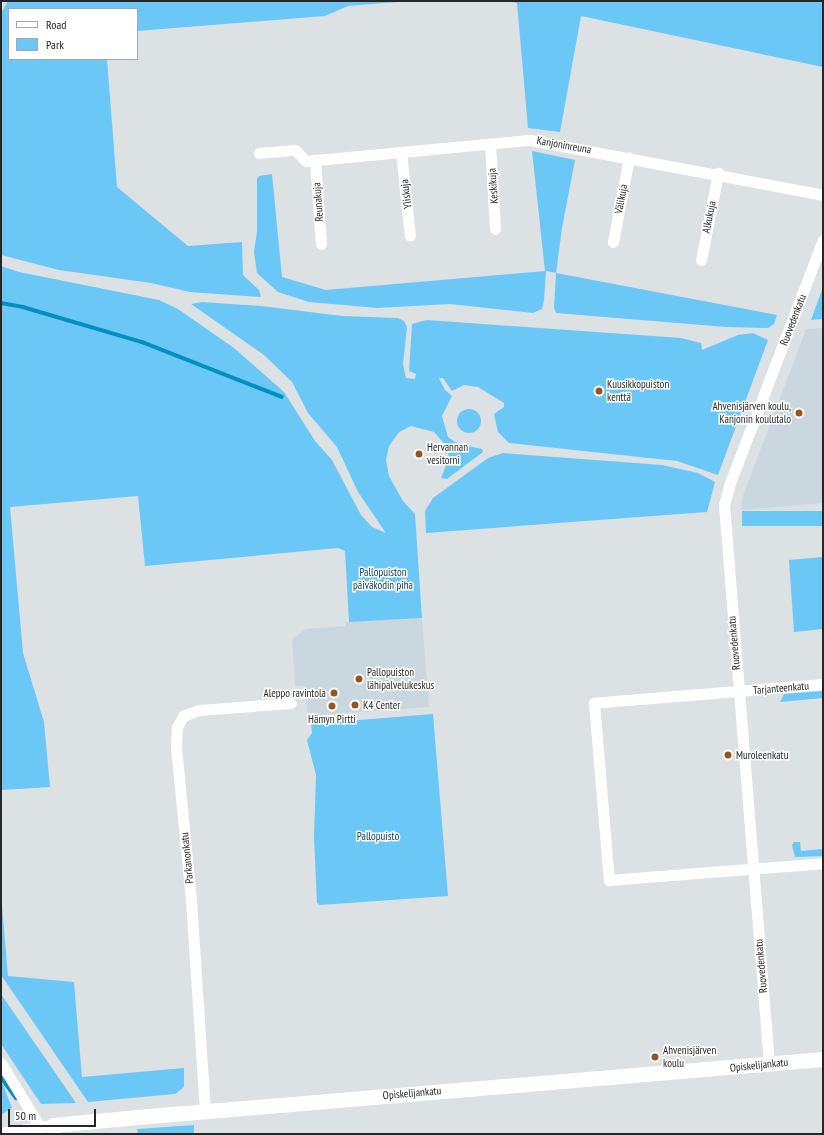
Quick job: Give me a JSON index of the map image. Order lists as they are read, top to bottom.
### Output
{
  "streets": {
    "main road": ["Opiskelijankatu"],
    "street": [
      "Kanjoninreuna",
      "Keskikuja",
      "Yliskuja",
      "Välikuja",
      "Reunakuja",
      "Alkukuja",
      "Ruovedenkatu",
      "Tarjanteenkatu",
      "Parkanonkatu"
    ]
  },
  "crossings": [
    ["Kanjoninreuna", "Keskikuja"],
    ["Kanjoninreuna", "Yliskuja"],
    ["Kanjoninreuna", "Välikuja"],
    ["Kanjoninreuna", "Reunakuja"],
    ["Kanjoninreuna", "Alkukuja"],
    ["Ruovedenkatu", "Tarjanteenkatu"],
    ["Ruovedenkatu", "Opiskelijankatu"],
    ["Parkanonkatu", "Opiskelijankatu"]
  ],
  "parks": ["Pallopuiston päiväkodin piha", "Pallopuisto"],
  "places": [
    "Kuusikkopuiston kenttä",
    "Ahvenisjärven koulu, Kanjonin koulutalo",
    "Hervannan vesitorni",
    "Pallopuiston lähipalvelukeskus",
    "Aleppo ravintola",
    "K4 Center",
    "Hämyn Pirtti",
    "Muroleenkatu",
    "Ahvenisjärven koulu"
  ],
  "legend": ["Road", "Park"],
  "scale_bar": "50 m"
}
